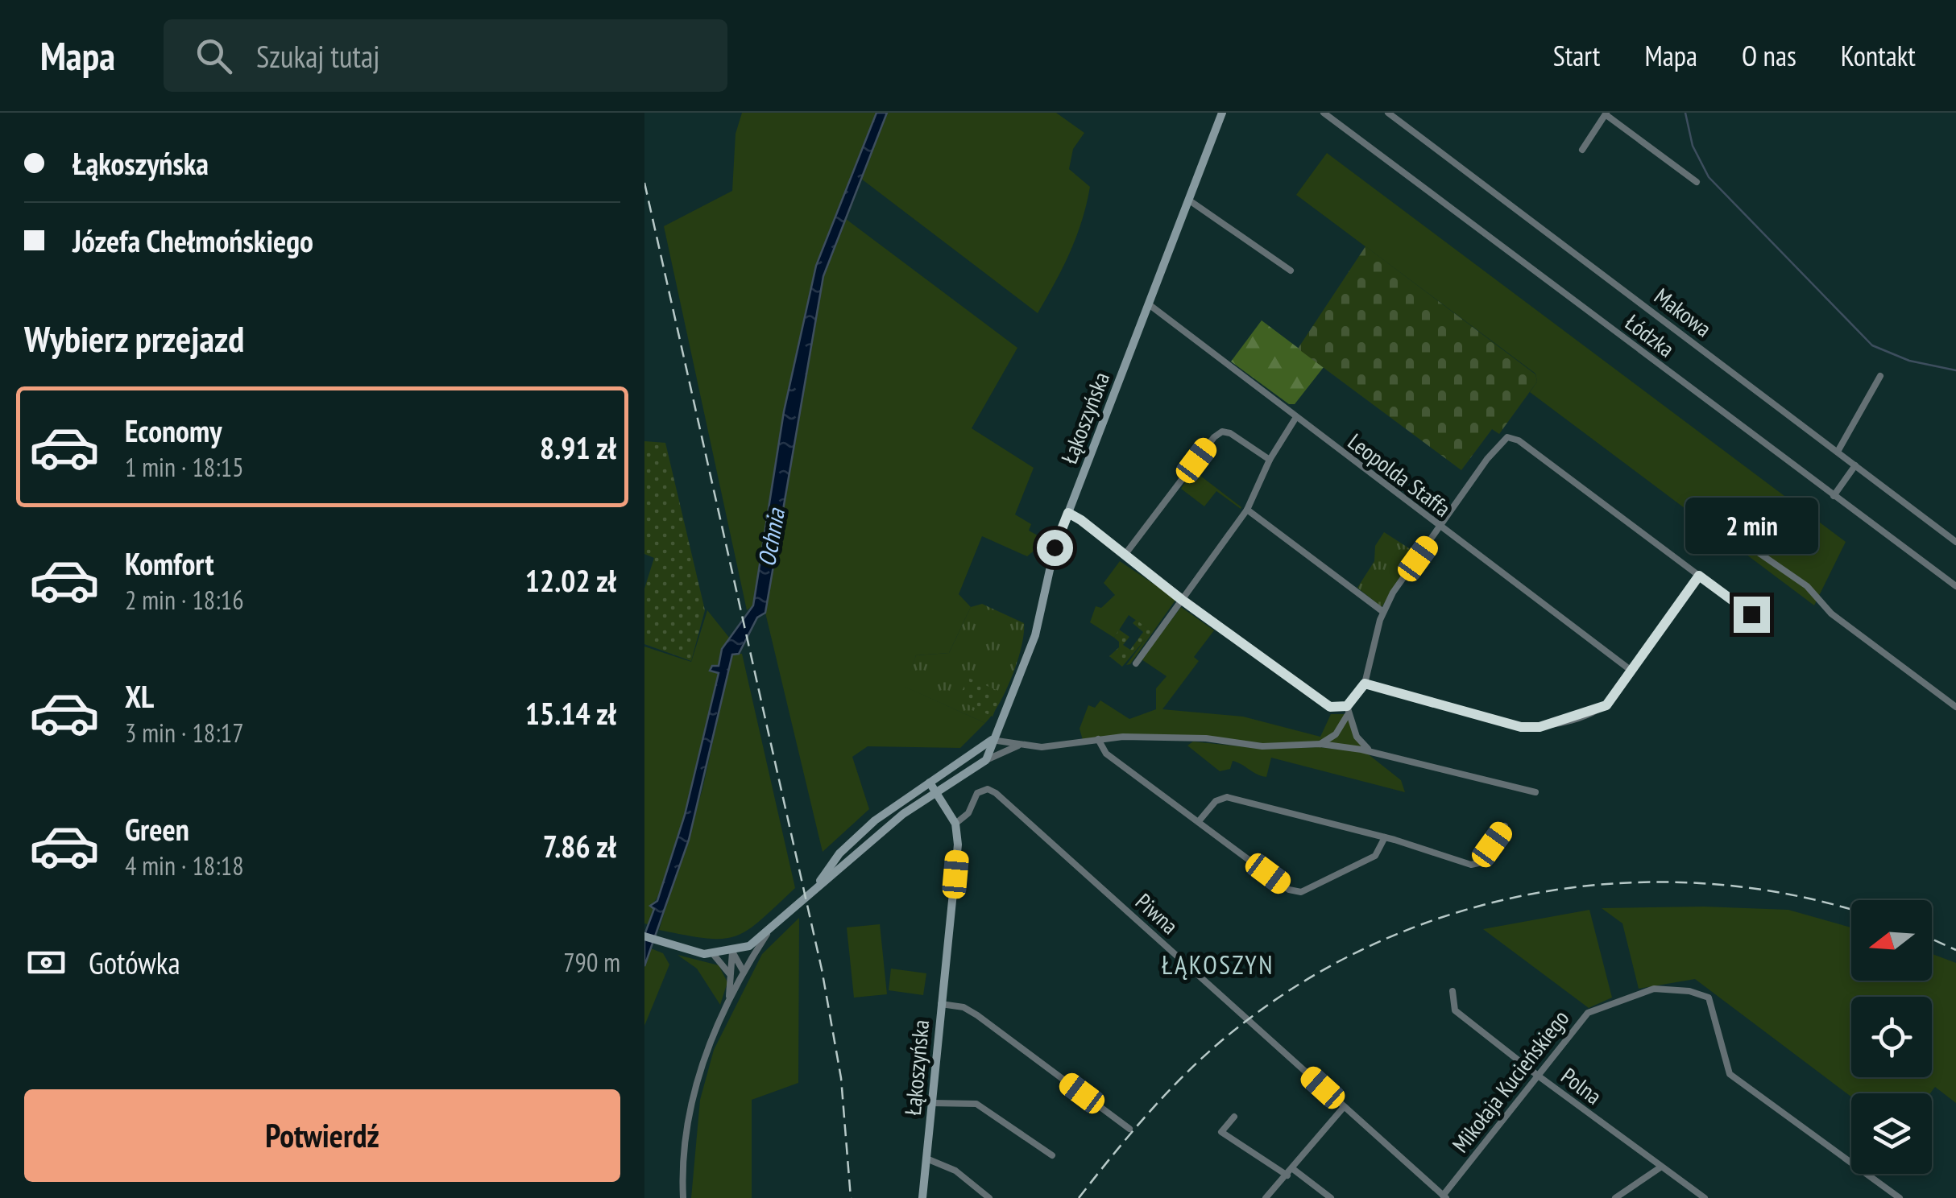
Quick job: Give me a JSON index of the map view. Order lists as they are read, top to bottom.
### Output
{
  "streets": {
    "street": [
      "Makowa",
      "Łódzka",
      "Łąkoszyńska",
      "Leopolda Staffa",
      "Piwna",
      "Mikołaja Kucieńskiego",
      "Polna"
    ]
  },
  "crossings": [
    ["Łąkoszyńska", "Leopolda Staffa"],
    ["Łąkoszyńska", "Piwna"],
    ["Piwna", "Mikołaja Kucieńskiego"],
    ["Mikołaja Kucieńskiego", "Polna"]
  ],
  "districts": ["ŁĄKOSZYN"],
  "water": ["Ochnia"],
  "north": "left",
  "page": {
    "header": "Mapa",
    "search": "Szukaj tutaj",
    "nav": [
      "Start",
      "Mapa",
      "O nas",
      "Kontakt"
    ],
    "banner": ["Łąkoszyńska", "Józefa Chełmońskiego"],
    "heading": "Wybierz przejazd",
    "list": [
      {
        "name": "Economy",
        "note": "1 min · 18:15",
        "value": "8.91 zł"
      },
      {
        "name": "Komfort",
        "note": "2 min · 18:16",
        "value": "12.02 zł"
      },
      {
        "name": "XL",
        "note": "3 min · 18:17",
        "value": "15.14 zł"
      },
      {
        "name": "Green",
        "note": "4 min · 18:18",
        "value": "7.86 zł"
      }
    ],
    "bubble": "2 min",
    "pay": ["Gotówka", "790 m"],
    "buttons": "Potwierdź"
  }
}
